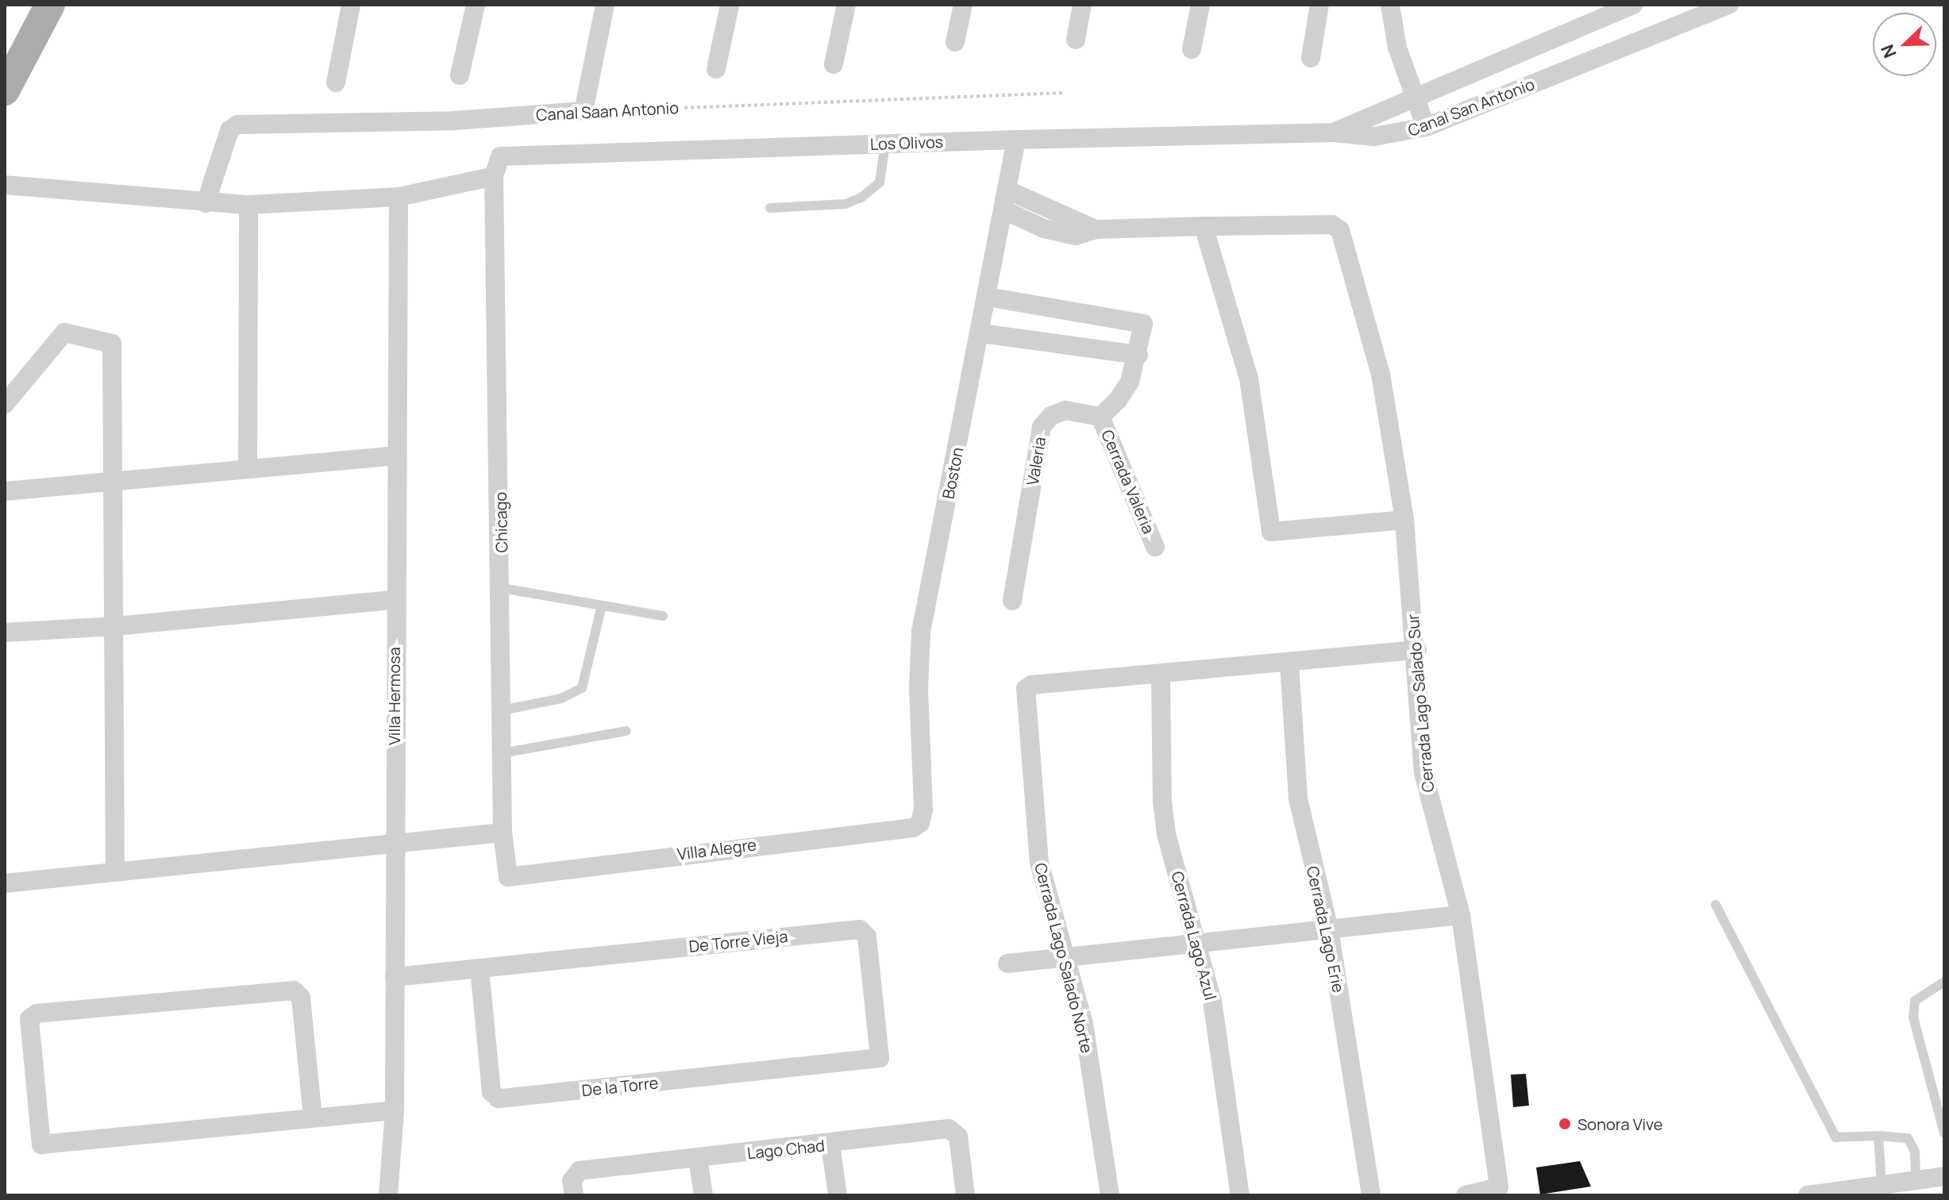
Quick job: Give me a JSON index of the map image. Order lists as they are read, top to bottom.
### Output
{
  "streets": {
    "street": [
      "Canal San Antonio",
      "Canal Saan Antonio",
      "Los Olivos",
      "Valeria",
      "Boston",
      "Cerrada Valeria",
      "Chicago",
      "Villa Hermosa",
      "Cerrada Lago Salado Sur",
      "Villa Alegre",
      "Cerrada Lago Erie",
      "Cerrada Lago Azul",
      "De Torre Vieja",
      "Cerrada Lago Salado Norte",
      "De la Torre",
      "Lago Chad"
    ]
  },
  "crossings": [
    ["Canal San Antonio", "Los Olivos"],
    ["Los Olivos", "Boston"],
    ["Los Olivos", "Chicago"],
    ["Valeria", "Cerrada Valeria"],
    ["Boston", "Villa Alegre"],
    ["Chicago", "Villa Alegre"],
    ["Cerrada Lago Azul", "Cerrada Lago Salado Norte"],
    ["De Torre Vieja", "De la Torre"]
  ],
  "places": ["Sonora Vive"],
  "north": "bottom left"
}
